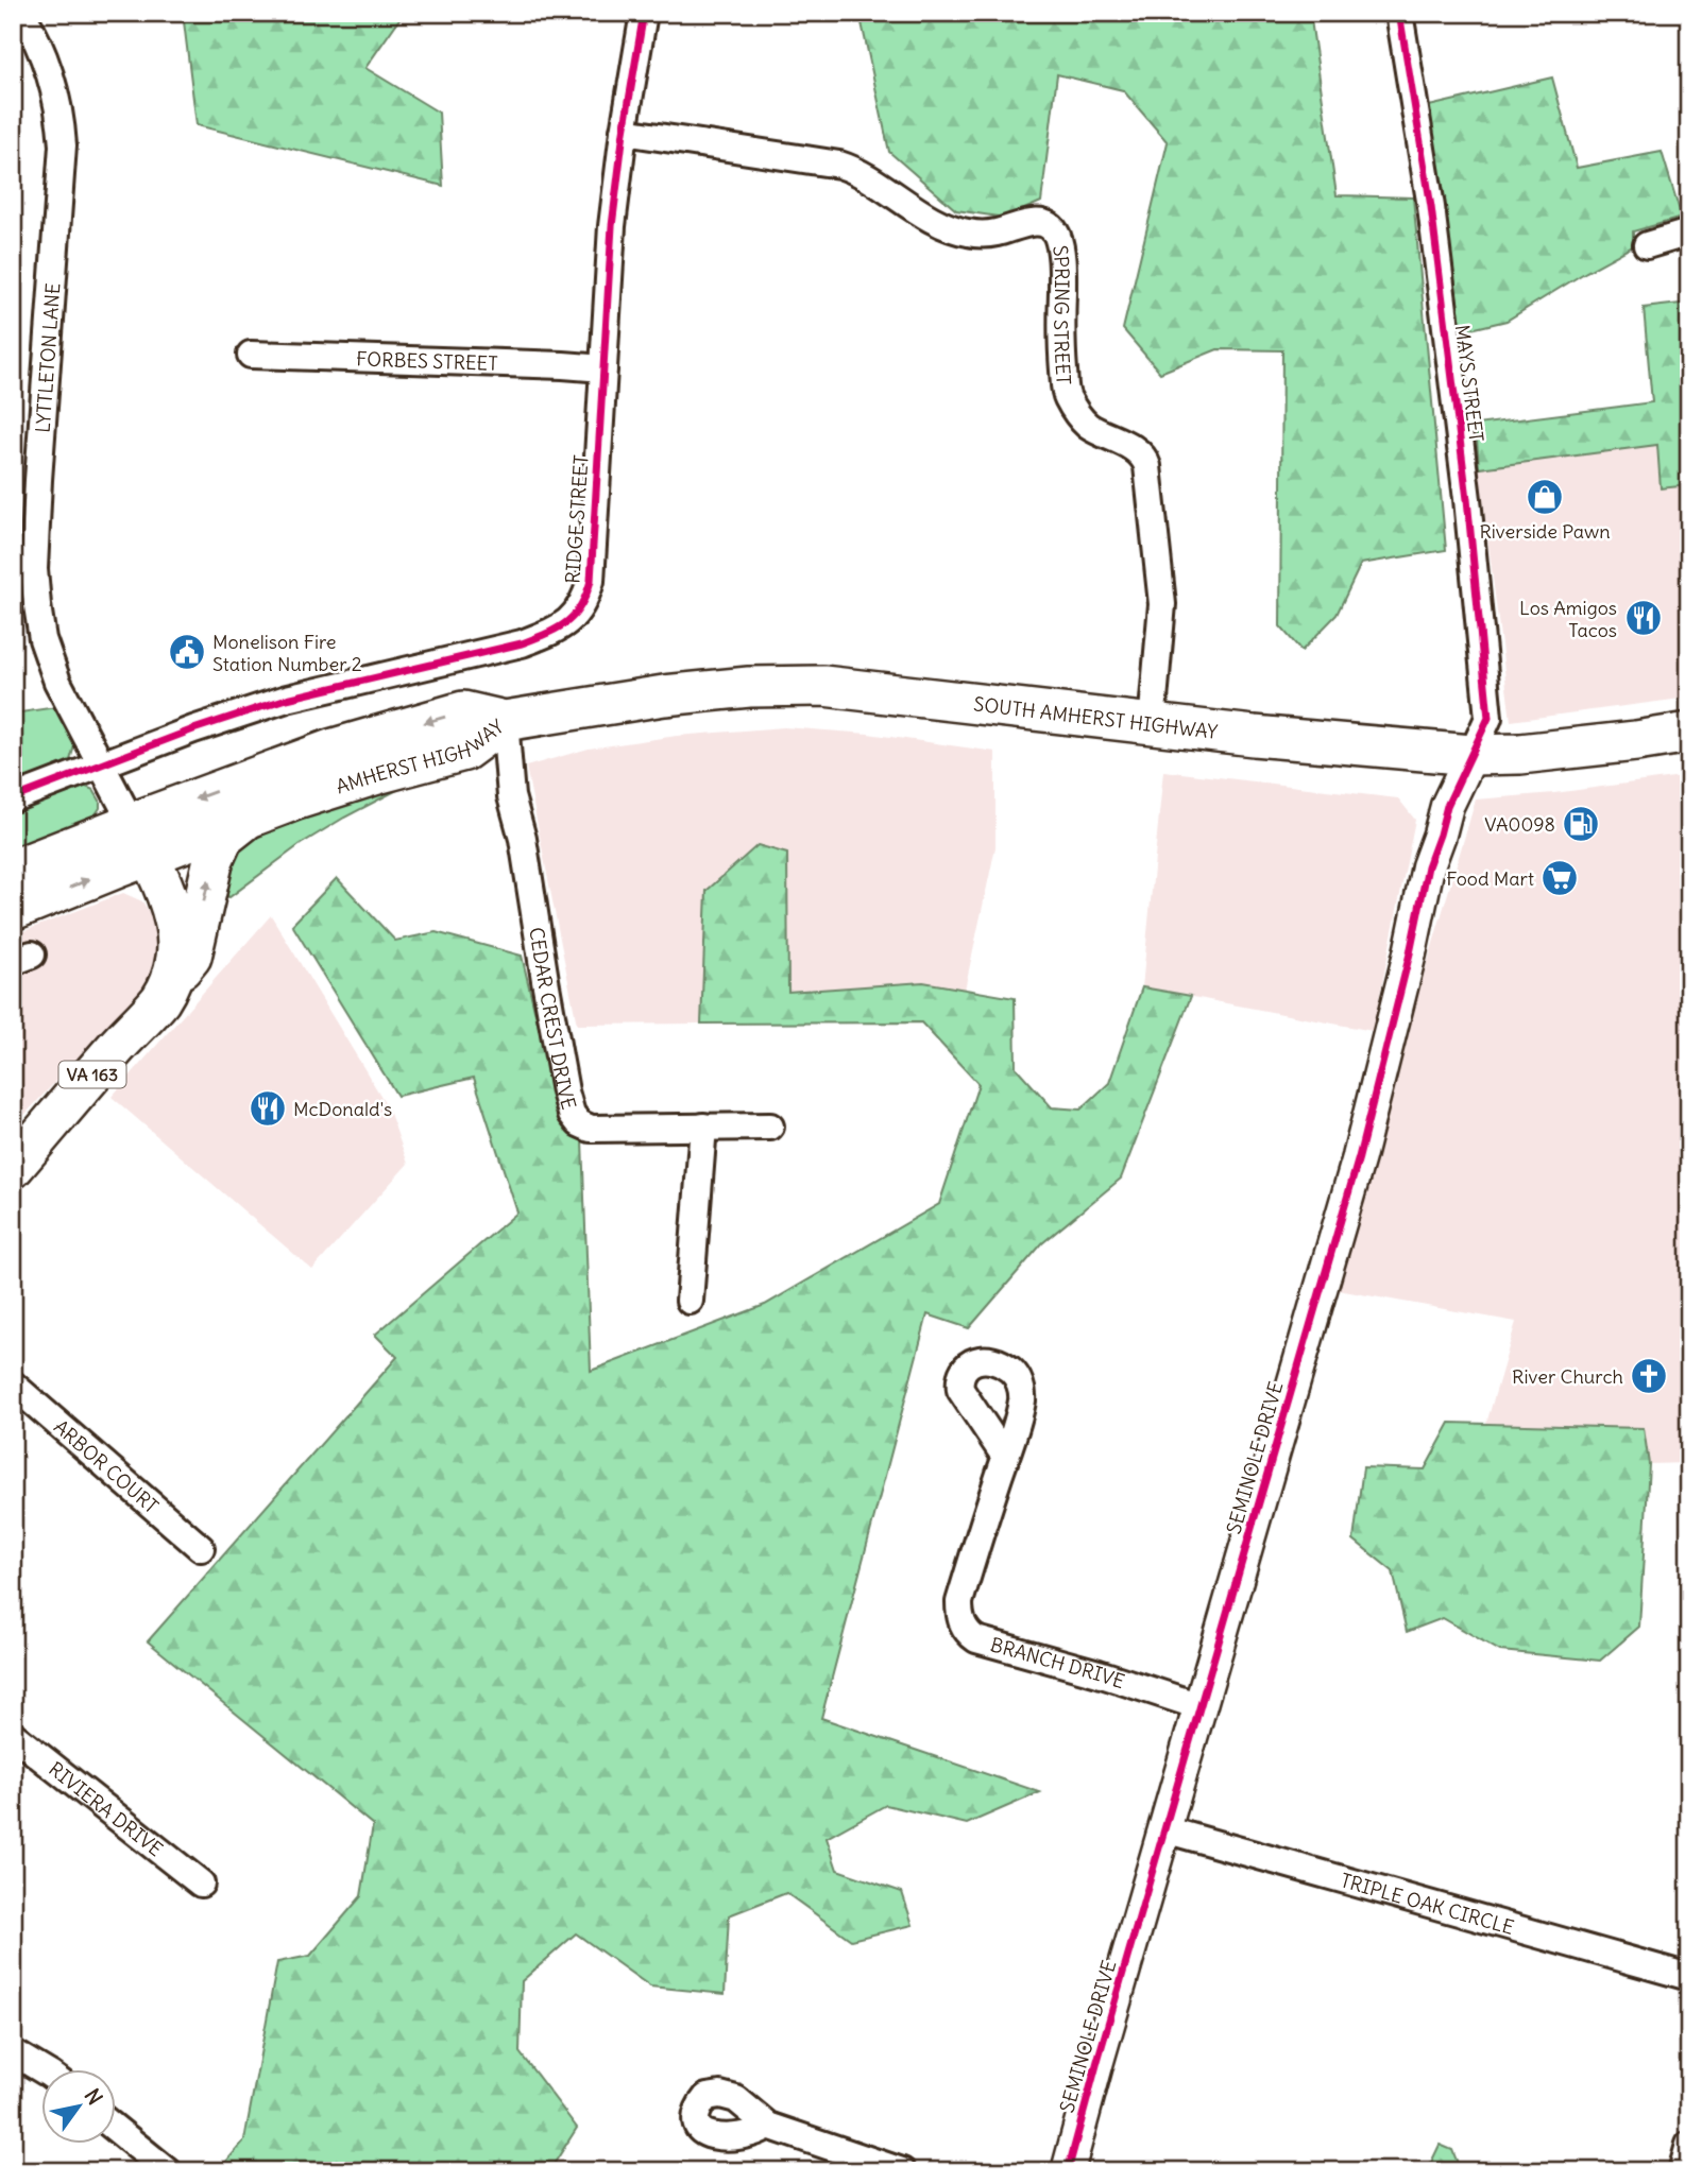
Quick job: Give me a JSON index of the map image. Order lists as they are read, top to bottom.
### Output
{
  "streets": {
    "main road": ["SOUTH AMHERST HIGHWAY", "AMHERST HIGHWAY", "VA 163"],
    "street": [
      "SPRING STREET",
      "LYTTLETON LANE",
      "FORBES STREET",
      "MAYS STREET",
      "RIDGE STREET",
      "CEDAR CREST DRIVE",
      "SEMINOLE DRIVE",
      "ARBOR COURT",
      "BRANCH DRIVE",
      "RIVIERA DRIVE",
      "TRIPLE OAK CIRCLE"
    ]
  },
  "crossings": [
    ["SPRING STREET", "RIDGE STREET"],
    ["SPRING STREET", "SOUTH AMHERST HIGHWAY"],
    ["LYTTLETON LANE", "RIDGE STREET"],
    ["LYTTLETON LANE", "AMHERST HIGHWAY"],
    ["LYTTLETON LANE", "VA 163"],
    ["FORBES STREET", "RIDGE STREET"],
    ["MAYS STREET", "SOUTH AMHERST HIGHWAY"],
    ["MAYS STREET", "SEMINOLE DRIVE"],
    ["SOUTH AMHERST HIGHWAY", "AMHERST HIGHWAY"],
    ["SOUTH AMHERST HIGHWAY", "CEDAR CREST DRIVE"],
    ["SOUTH AMHERST HIGHWAY", "SEMINOLE DRIVE"],
    ["AMHERST HIGHWAY", "CEDAR CREST DRIVE"],
    ["AMHERST HIGHWAY", "VA 163"],
    ["SEMINOLE DRIVE", "BRANCH DRIVE"],
    ["SEMINOLE DRIVE", "TRIPLE OAK CIRCLE"]
  ],
  "places": {
    "shop": ["Riverside Pawn"],
    "restaurant": ["Los Amigos Tacos", "McDonald's"],
    "public building": ["Monelison Fire Station Number 2"],
    "fuel station": ["VA0098"],
    "supermarket": ["Food Mart"],
    "church": ["River Church"]
  },
  "north": "top right"
}
